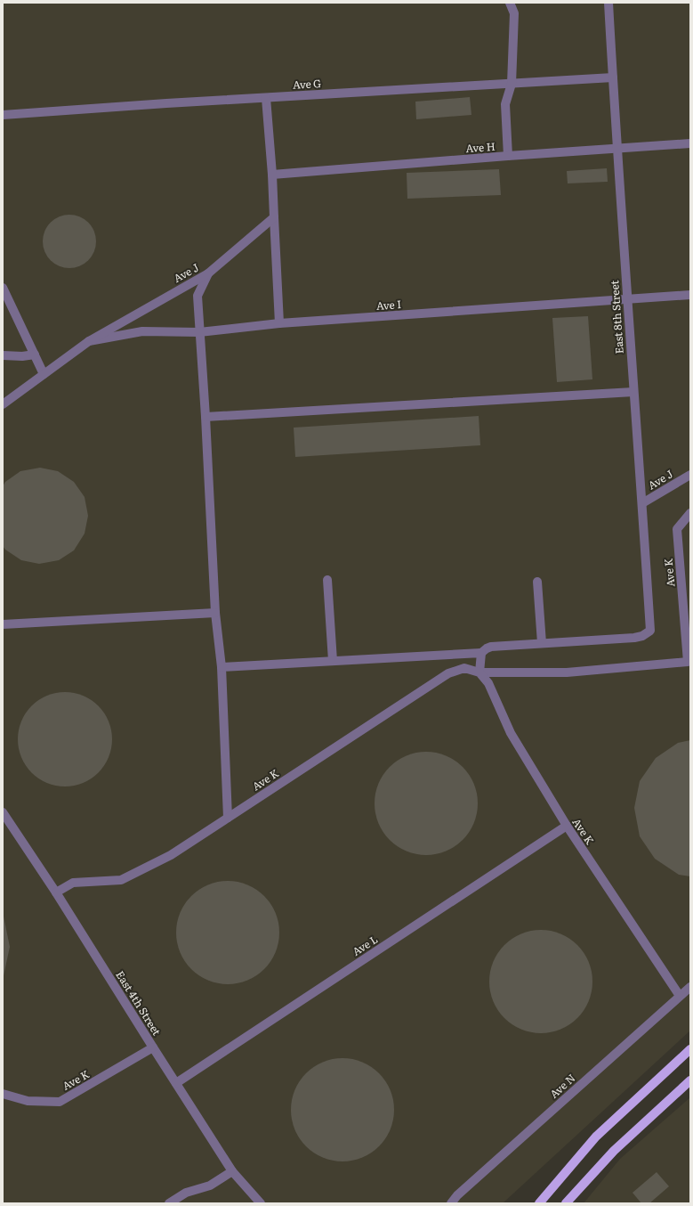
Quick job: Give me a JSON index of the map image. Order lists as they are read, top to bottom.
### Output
{
  "streets": {
    "street": [
      "Ave G",
      "Ave H",
      "Ave J",
      "Ave I",
      "East 8th Street",
      "Ave K",
      "Ave L",
      "East 4th Street",
      "Ave N"
    ]
  },
  "crossings": [
    ["Ave G", "East 8th Street"],
    ["Ave H", "East 8th Street"],
    ["Ave J", "Ave I"],
    ["Ave J", "East 8th Street"],
    ["Ave I", "East 8th Street"],
    ["Ave K", "Ave L"],
    ["Ave K", "East 4th Street"],
    ["Ave K", "Ave N"],
    ["Ave L", "East 4th Street"]
  ]
}
